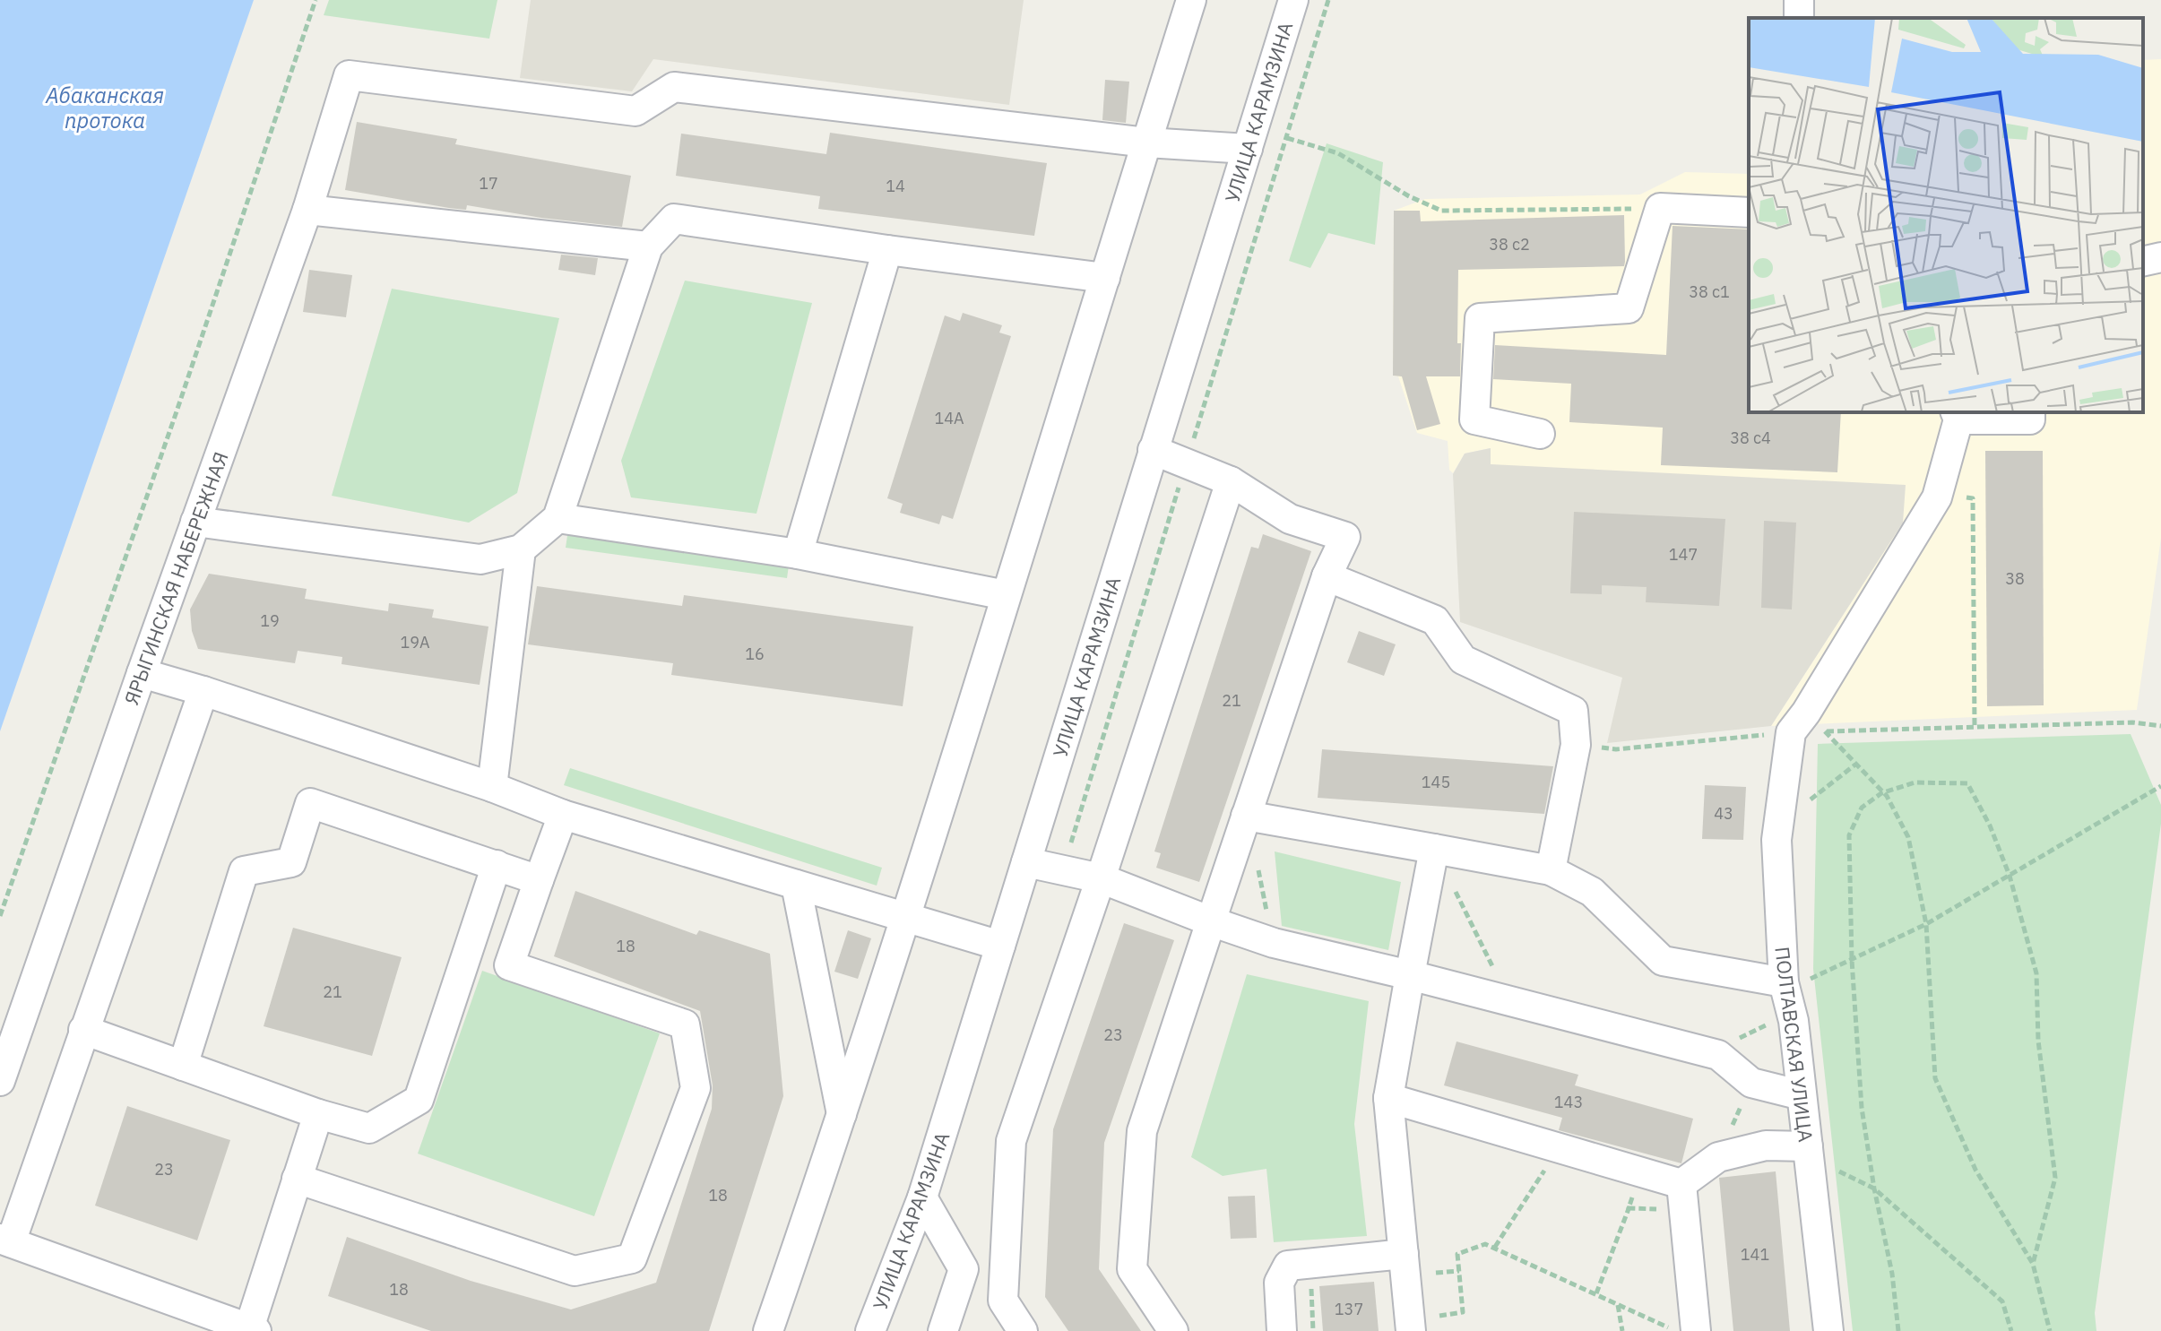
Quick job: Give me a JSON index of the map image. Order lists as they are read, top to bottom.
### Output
{
  "streets": {
    "street": ["УЛИЦА КАРАМЗИНА", "ЯРЫГИНСКАЯ НАБЕРЕЖНАЯ", "ПОЛТАВСКАЯ УЛИЦА"]
  },
  "water": ["Абаканская протока"],
  "house_numbers": [
    "17",
    "14",
    "38 с2",
    "38 с1",
    "14А",
    "38 с4",
    "147",
    "38",
    "19",
    "19А",
    "16",
    "21",
    "145",
    "43",
    "18",
    "21",
    "23",
    "143",
    "23",
    "18",
    "141",
    "18",
    "137"
  ]
}
